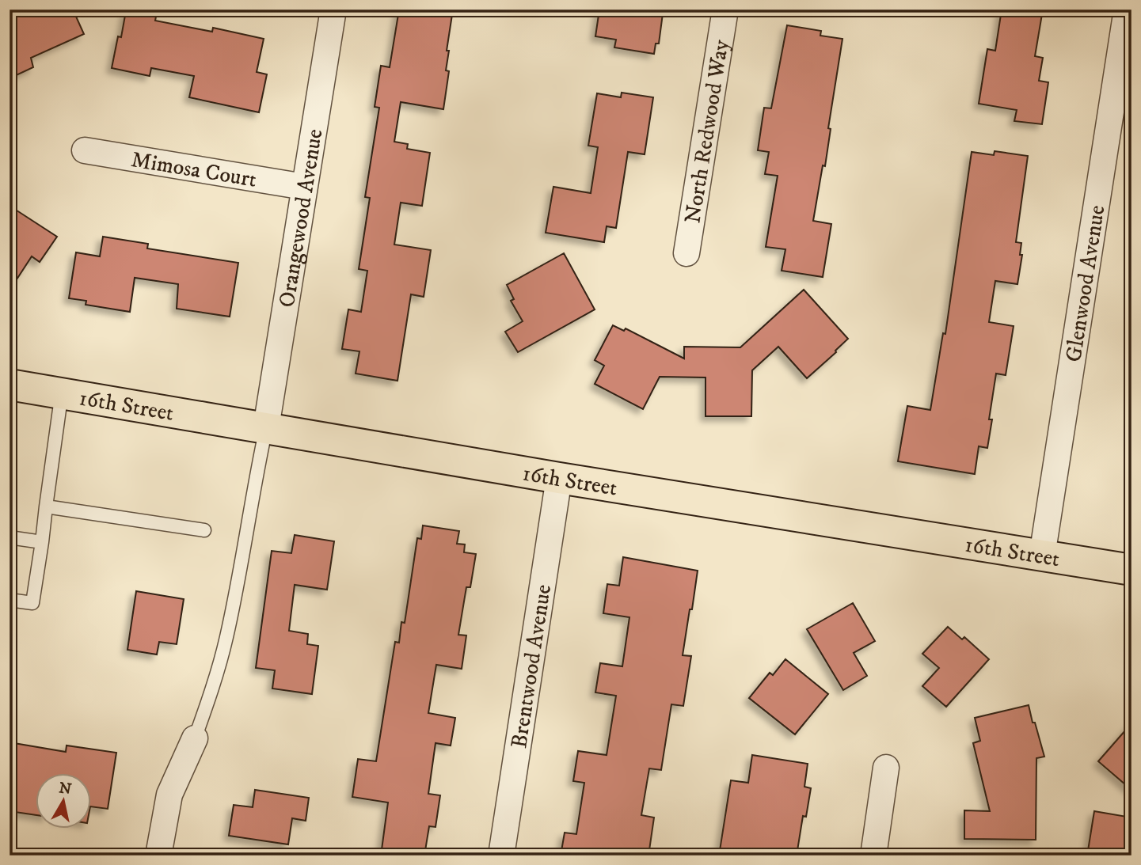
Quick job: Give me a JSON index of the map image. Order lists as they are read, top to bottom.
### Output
{
  "streets": {
    "main road": ["16th Street"],
    "street": [
      "North Redwood Way",
      "Mimosa Court",
      "Orangewood Avenue",
      "Glenwood Avenue",
      "Brentwood Avenue"
    ]
  },
  "crossings": [
    ["Mimosa Court", "Orangewood Avenue"],
    ["Orangewood Avenue", "16th Street"],
    ["Glenwood Avenue", "16th Street"],
    ["16th Street", "Brentwood Avenue"]
  ],
  "north": "top"
}
